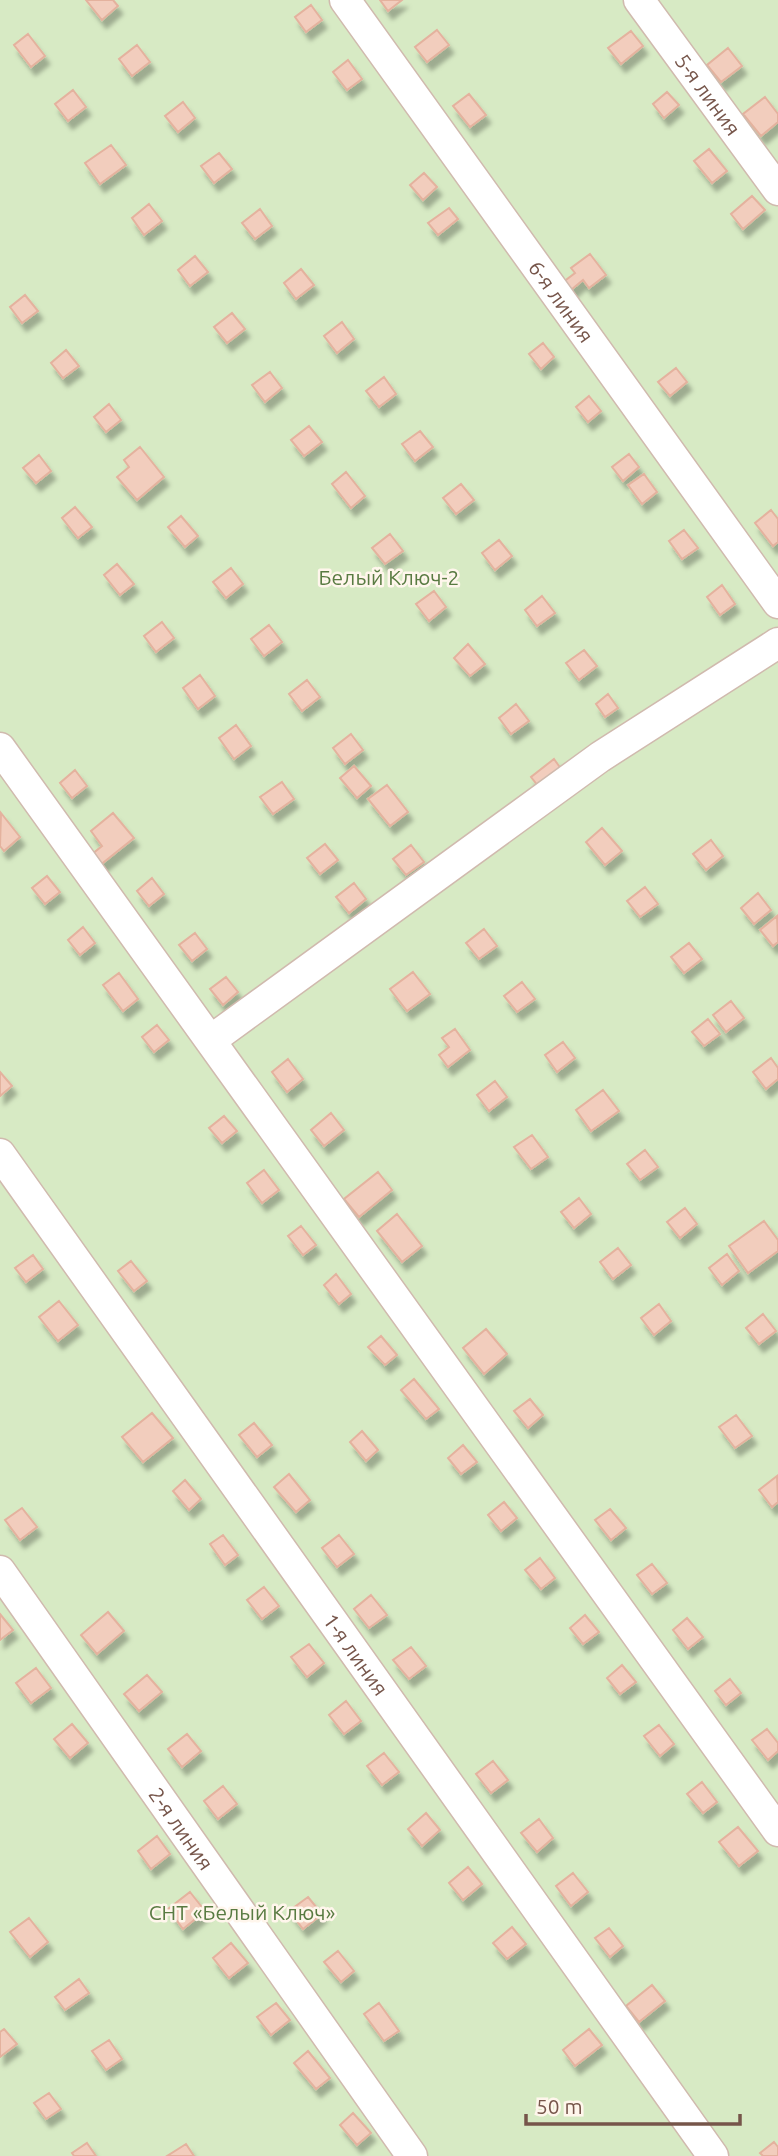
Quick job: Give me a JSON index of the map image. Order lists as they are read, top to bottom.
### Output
{
  "streets": {
    "street": [
      "5-я линия",
      "6-я линия",
      "1-я линия",
      "2-я линия"
    ]
  },
  "parks": ["Белый Ключ-2", "СНТ «Белый Ключ»"],
  "scale_bar": "50 m"
}
